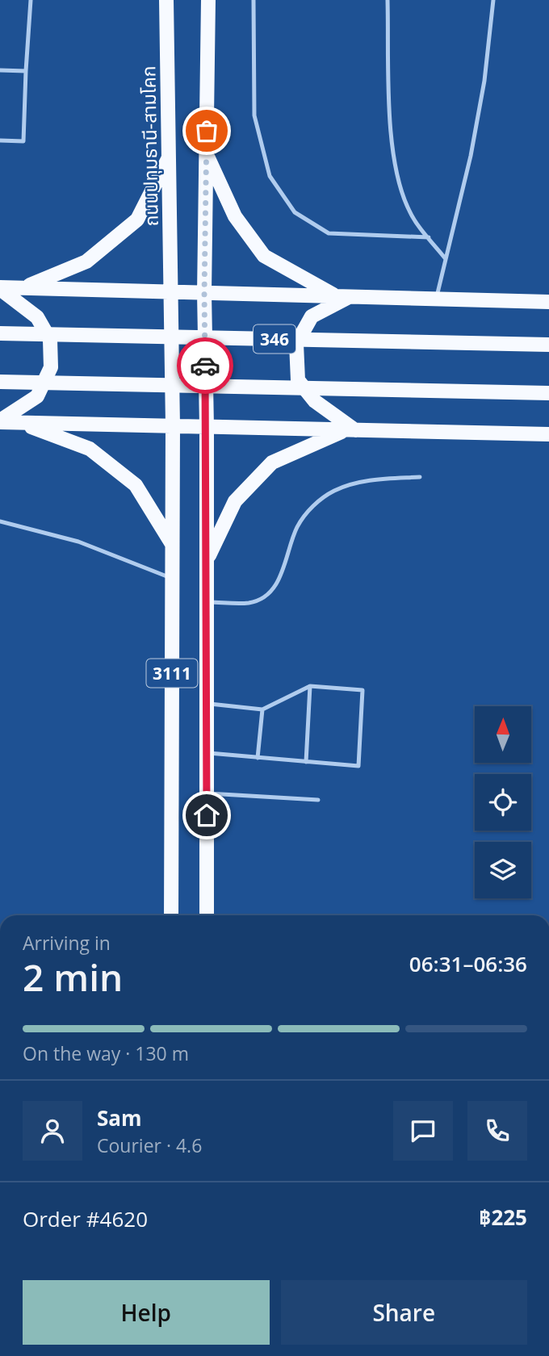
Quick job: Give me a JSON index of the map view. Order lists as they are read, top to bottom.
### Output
{
  "streets": {
    "main road": ["ถนนปทุมธานี-สามโคก", "346", "3111"]
  },
  "crossings": [
    ["ถนนปทุมธานี-สามโคก", "3111"]
  ],
  "north": "top",
  "page": {
    "heading": ["2 min", "Arriving in", "06:31–06:36"],
    "panel": [
      "Sam",
      "Courier · 4.6",
      "Order #4620",
      "฿225"
    ],
    "bar": "On the way · 130 m",
    "buttons": ["Help", "Share"]
  }
}
